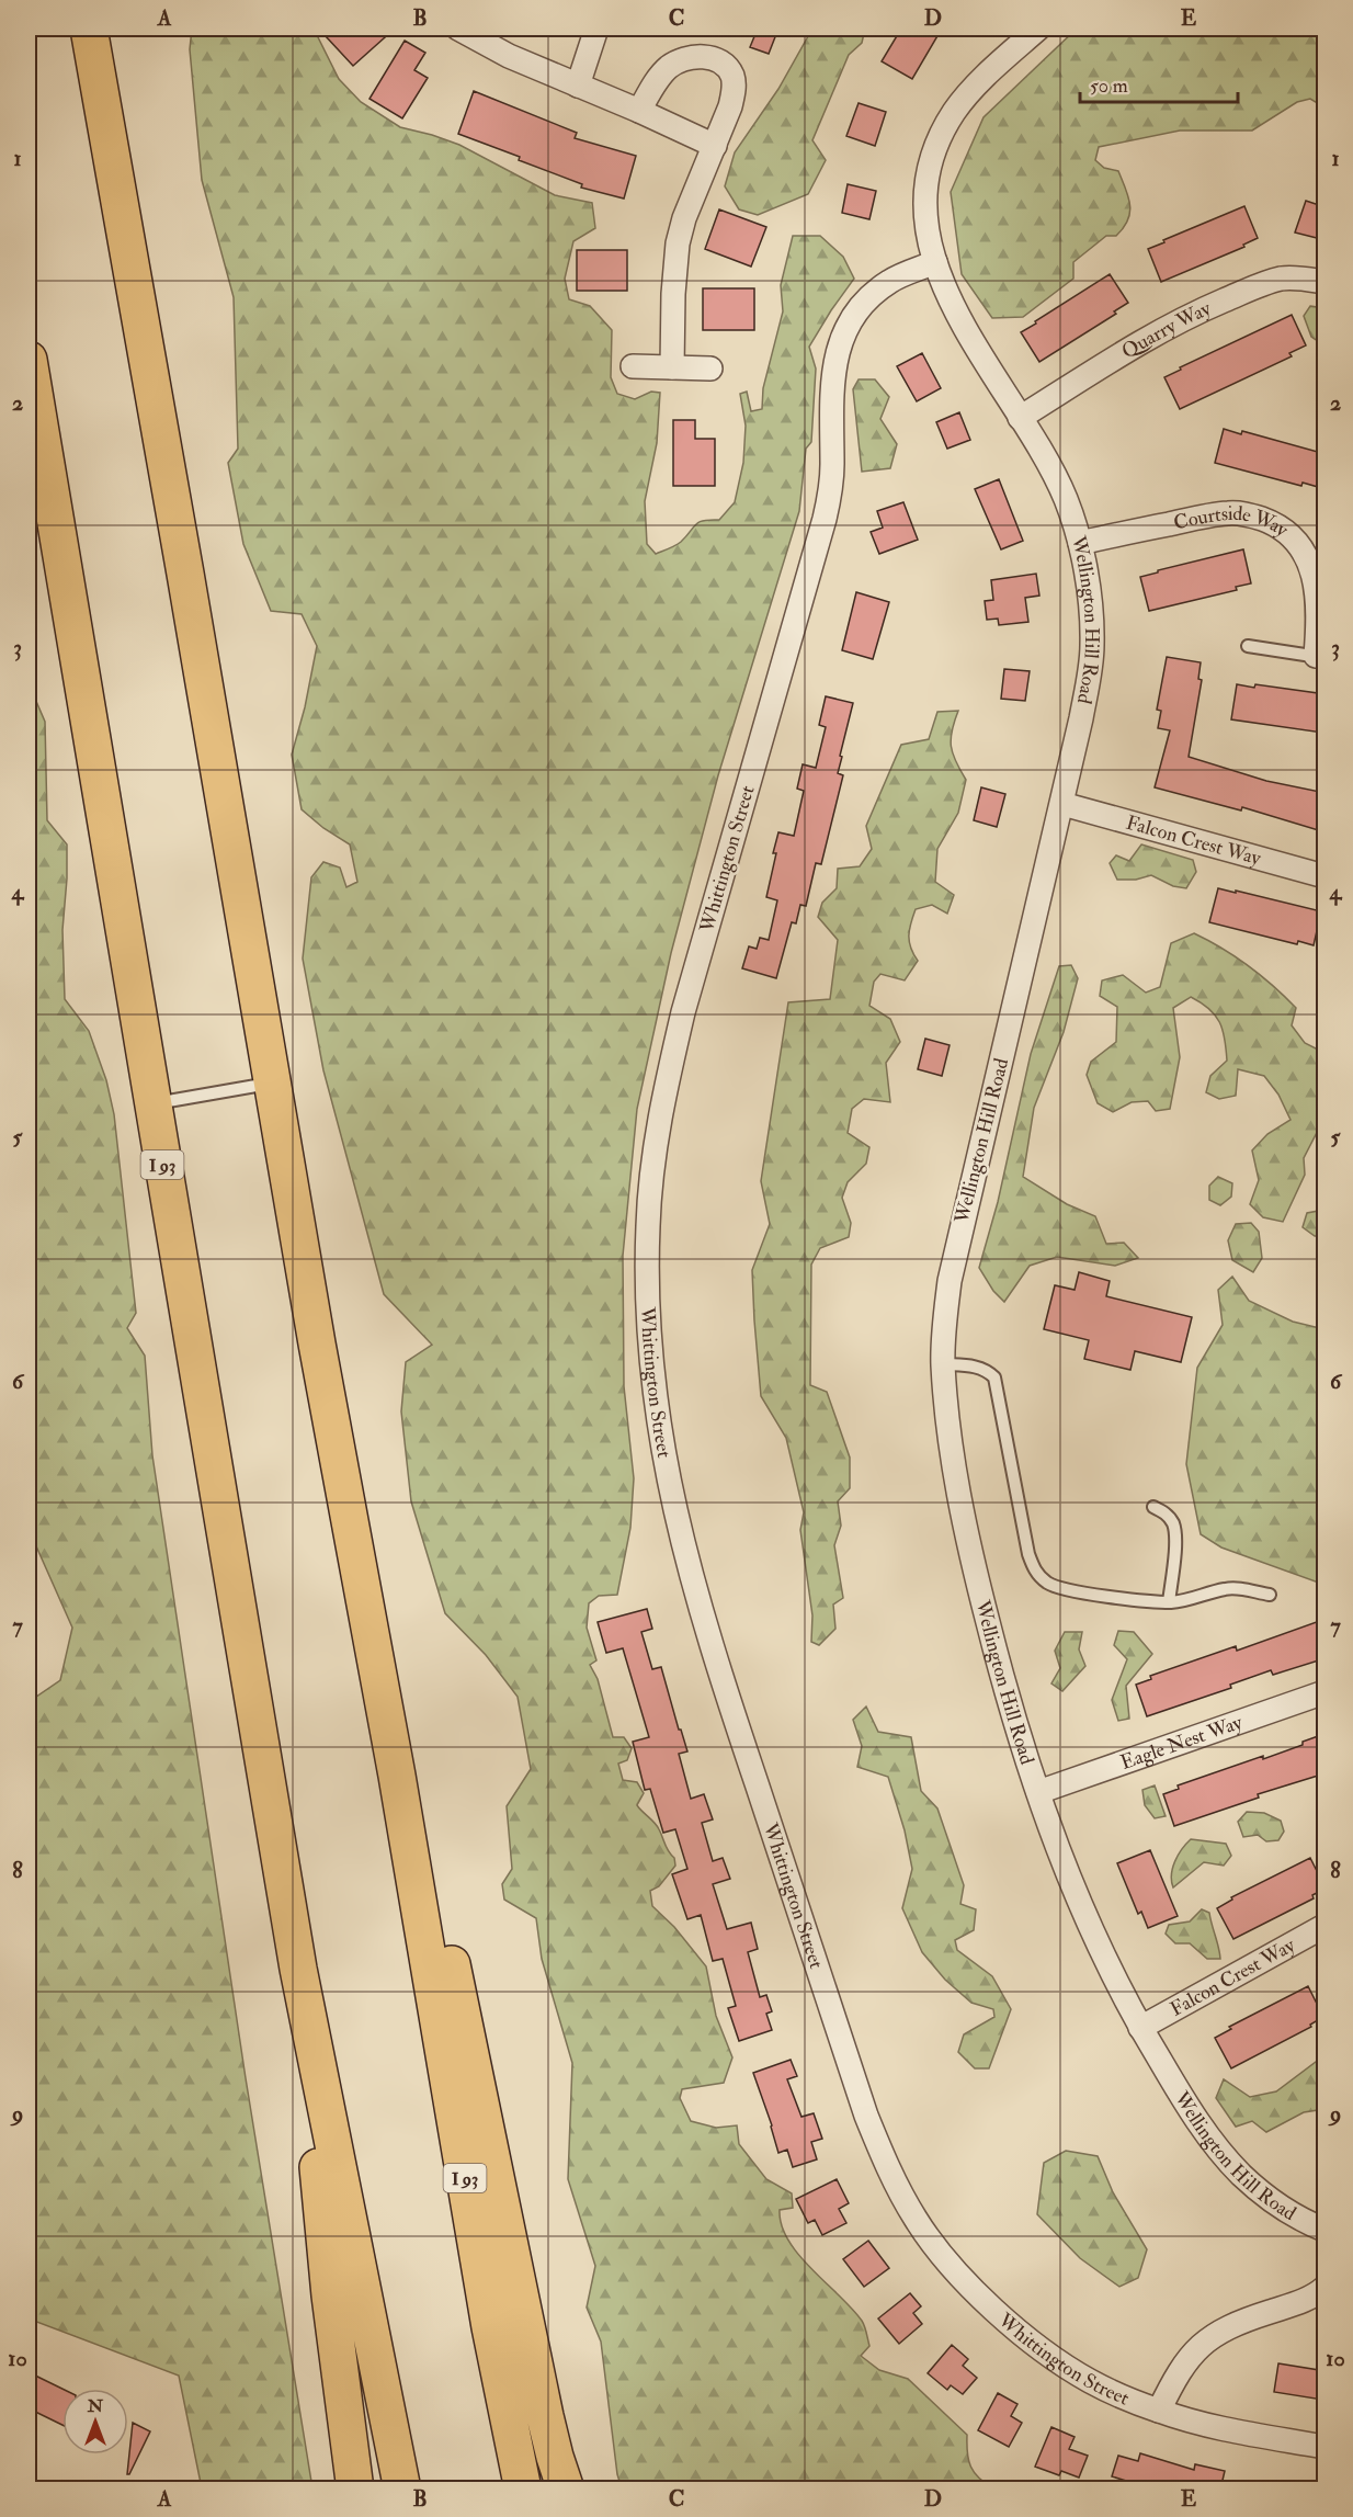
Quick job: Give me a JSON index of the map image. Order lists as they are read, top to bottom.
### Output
{
  "streets": {
    "highway": ["I 93"],
    "street": [
      "Quarry Way",
      "Courtside Way",
      "Wellington Hill Road",
      "Falcon Crest Way",
      "Whittington Street",
      "Eagle Nest Way"
    ]
  },
  "crossings": [
    ["Quarry Way", "Wellington Hill Road"],
    ["Courtside Way", "Wellington Hill Road"],
    ["Wellington Hill Road", "Falcon Crest Way"],
    ["Wellington Hill Road", "Whittington Street"],
    ["Wellington Hill Road", "Eagle Nest Way"]
  ],
  "scale_bar": "50 m",
  "north": "top",
  "grid": {
    "columns": [
      "A",
      "B",
      "C",
      "D",
      "E"
    ],
    "rows": [
      "1",
      "2",
      "3",
      "4",
      "5",
      "6",
      "7",
      "8",
      "9",
      "10"
    ]
  }
}
